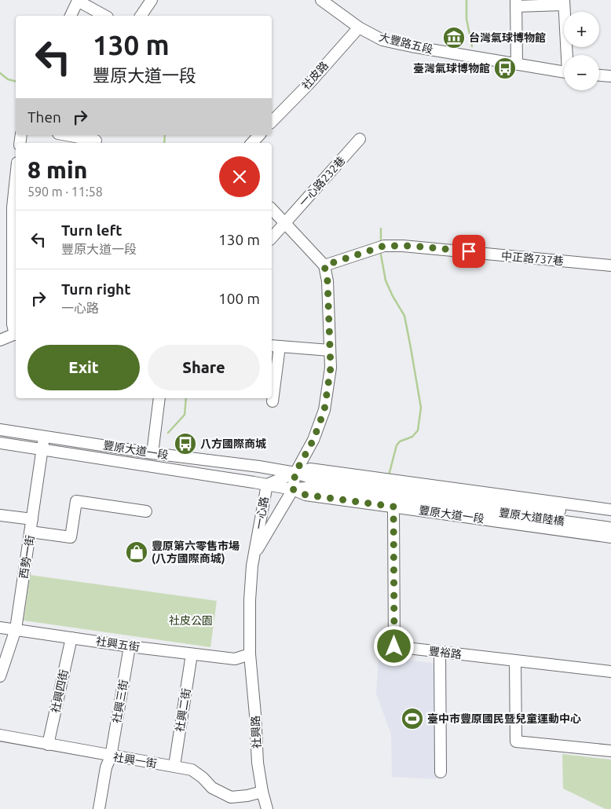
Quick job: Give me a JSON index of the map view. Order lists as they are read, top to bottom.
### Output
{
  "streets": {
    "street": [
      "大豐路五段",
      "社皮路",
      "一心路232巷",
      "中正路737巷",
      "豐原大道一段",
      "一心路",
      "豐原大道陸橋",
      "西勢一街",
      "社興五街",
      "豐裕路",
      "社興四街",
      "社興三街",
      "社興二街",
      "社興路",
      "社興一街"
    ]
  },
  "crossings": [
    ["大豐路五段", "社皮路"],
    ["豐原大道一段", "一心路"],
    ["豐原大道一段", "豐原大道陸橋"],
    ["豐原大道一段", "西勢一街"],
    ["豐原大道一段", "豐裕路"],
    ["一心路", "社興五街"],
    ["一心路", "社興路"],
    ["西勢一街", "社興五街"],
    ["社興五街", "社興四街"],
    ["社興五街", "社興三街"],
    ["社興五街", "社興二街"],
    ["社興五街", "社興路"],
    ["社興四街", "社興一街"],
    ["社興三街", "社興一街"],
    ["社興二街", "社興一街"],
    ["社興路", "社興一街"]
  ],
  "parks": ["社皮公園"],
  "places": {
    "museum": ["台灣氣球博物館"],
    "bus stop": ["臺灣氣球博物館", "八方國際商城"],
    "shop": ["豐原第六零售市場 (八方國際商城)"],
    "sports": ["臺中市豐原國民暨兒童運動中心"]
  },
  "page": {
    "map_buttons": ["+", "−"],
    "turn": ["130 m", "豐原大道一段"],
    "then": "Then",
    "heading": ["8 min", "590 m · 11:58"],
    "list": [
      {
        "name": "Turn left",
        "note": "豐原大道一段",
        "value": "130 m"
      },
      {
        "name": "Turn right",
        "note": "一心路",
        "value": "100 m"
      }
    ],
    "buttons": ["Exit", "Share"]
  }
}
